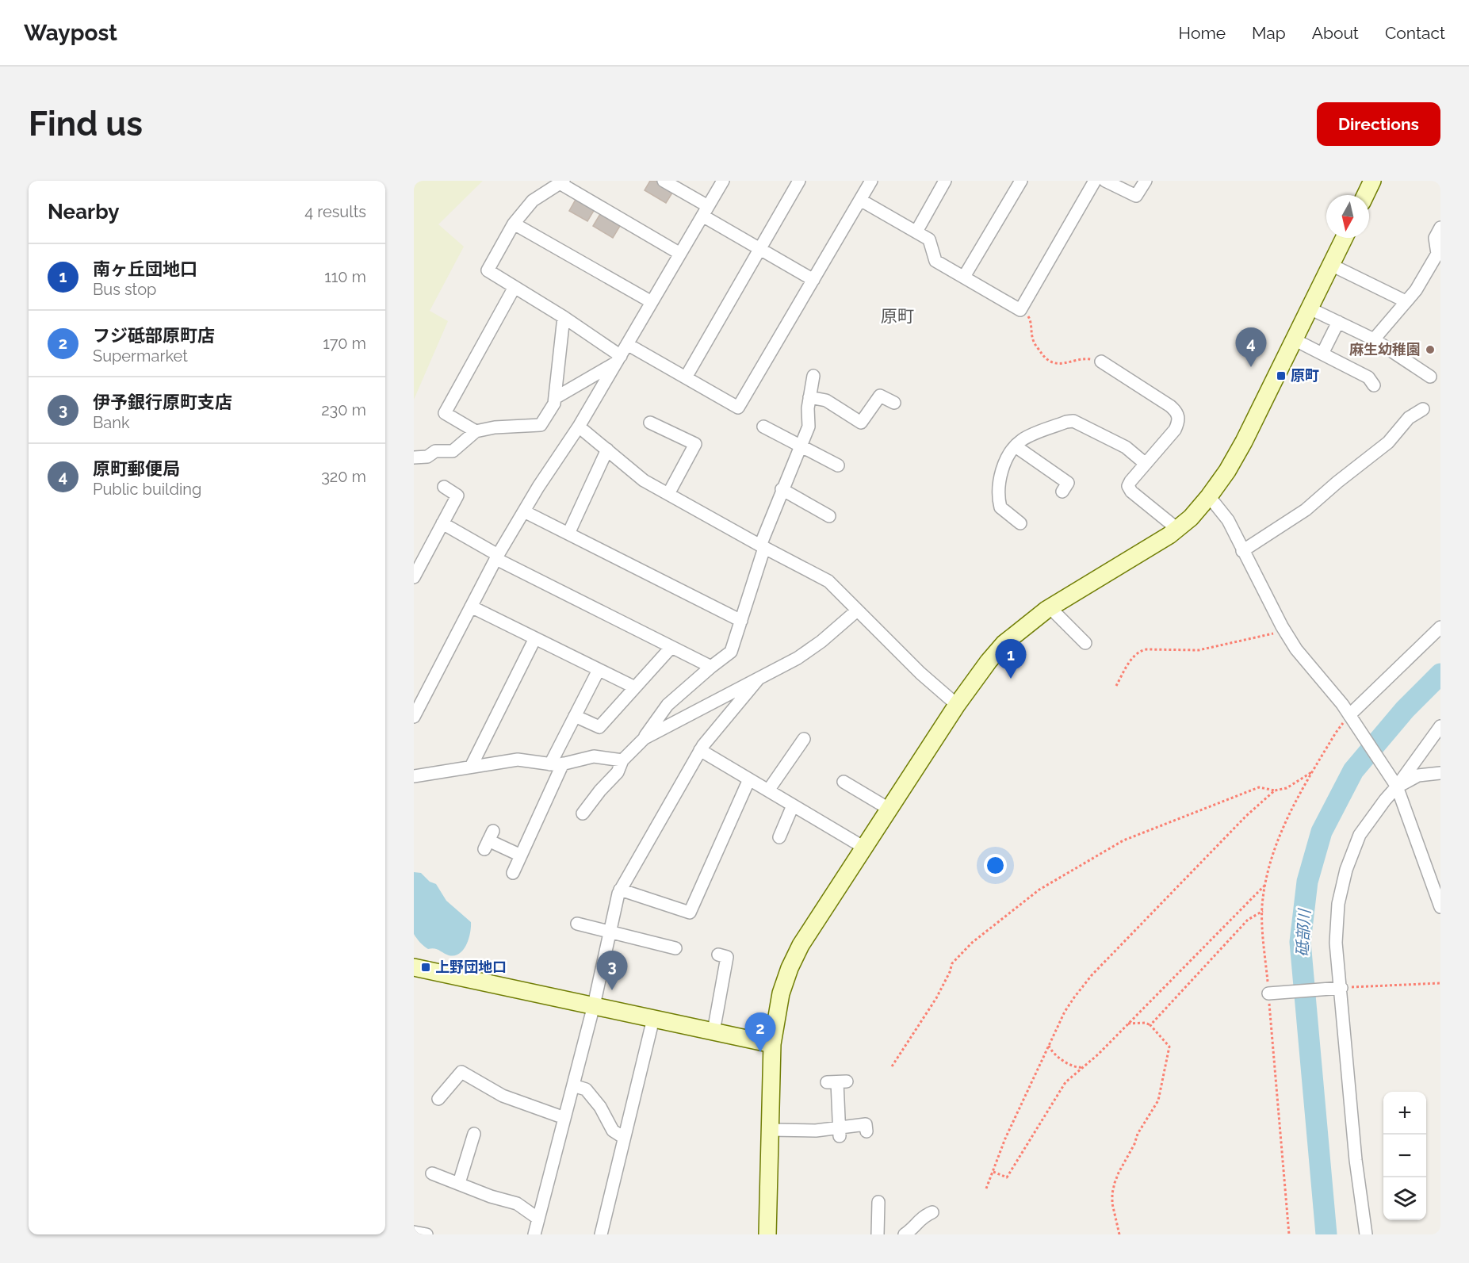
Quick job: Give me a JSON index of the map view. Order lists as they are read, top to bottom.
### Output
{
  "districts": ["原町"],
  "water": ["砥部川"],
  "places": {
    "other": ["麻生幼稚園"],
    "transit": ["原町", "上野団地口"]
  },
  "north": "bottom",
  "page": {
    "header": "Waypost",
    "nav": [
      "Home",
      "Map",
      "About",
      "Contact"
    ],
    "buttons": "Directions",
    "title": "Find us",
    "heading": ["Nearby", "4 results"],
    "list": [
      {
        "mark": "1",
        "name": "南ヶ丘団地口",
        "note": "Bus stop",
        "value": "110 m"
      },
      {
        "mark": "2",
        "name": "フジ砥部原町店",
        "note": "Supermarket",
        "value": "170 m"
      },
      {
        "mark": "3",
        "name": "伊予銀行原町支店",
        "note": "Bank",
        "value": "230 m"
      },
      {
        "mark": "4",
        "name": "原町郵便局",
        "note": "Public building",
        "value": "320 m"
      }
    ],
    "pins": [
      "4",
      "1",
      "3",
      "2"
    ],
    "map_buttons": ["+", "−"]
  }
}
